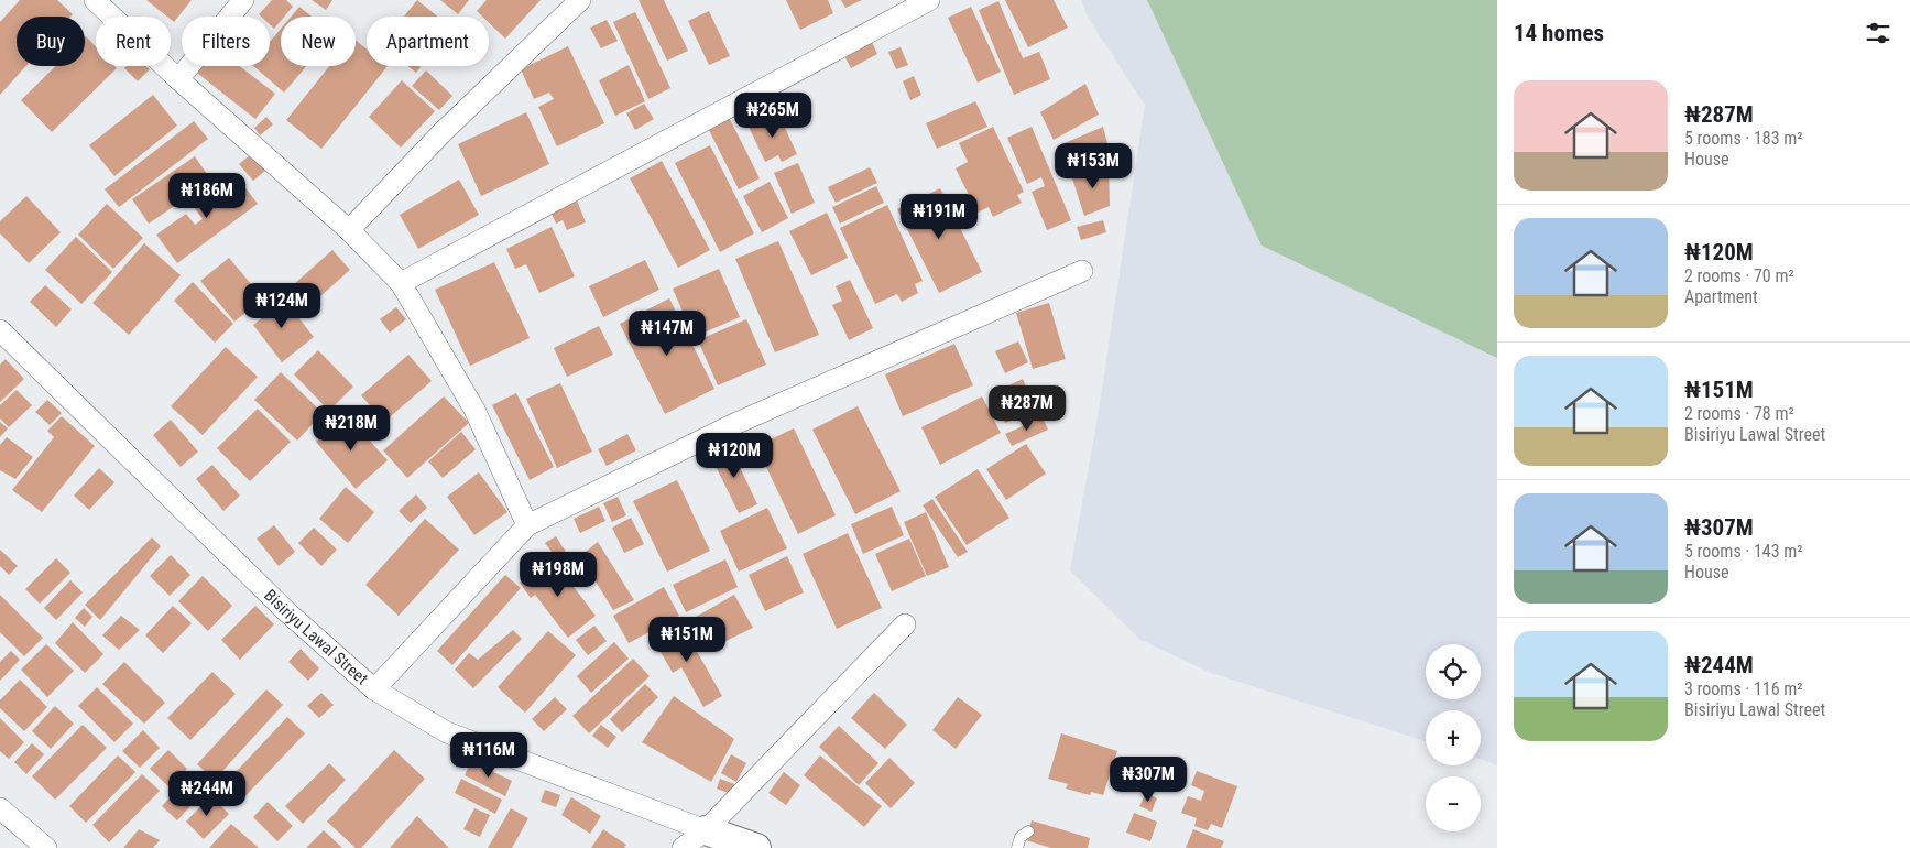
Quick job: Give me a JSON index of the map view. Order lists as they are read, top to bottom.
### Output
{
  "streets": {
    "street": ["Bisiriyu Lawal Street"]
  },
  "page": {
    "heading": "14 homes",
    "chip": [
      "Buy",
      "Rent",
      "Filters",
      "New",
      "Apartment"
    ],
    "list": [
      {
        "name": "₦287M",
        "note": "5 rooms · 183 m² · House"
      },
      {
        "name": "₦120M",
        "note": "2 rooms · 70 m² · Apartment"
      },
      {
        "name": "₦151M",
        "note": "2 rooms · 78 m² · Bisiriyu Lawal Street"
      },
      {
        "name": "₦307M",
        "note": "5 rooms · 143 m² · House"
      },
      {
        "name": "₦244M",
        "note": "3 rooms · 116 m² · Bisiriyu Lawal Street"
      }
    ],
    "price": [
      "₦265M",
      "₦153M",
      "₦186M",
      "₦191M",
      "₦124M",
      "₦147M",
      "₦287M",
      "₦218M",
      "₦120M",
      "₦198M",
      "₦151M",
      "₦116M",
      "₦307M",
      "₦244M"
    ],
    "map_buttons": ["+", "−"]
  }
}
